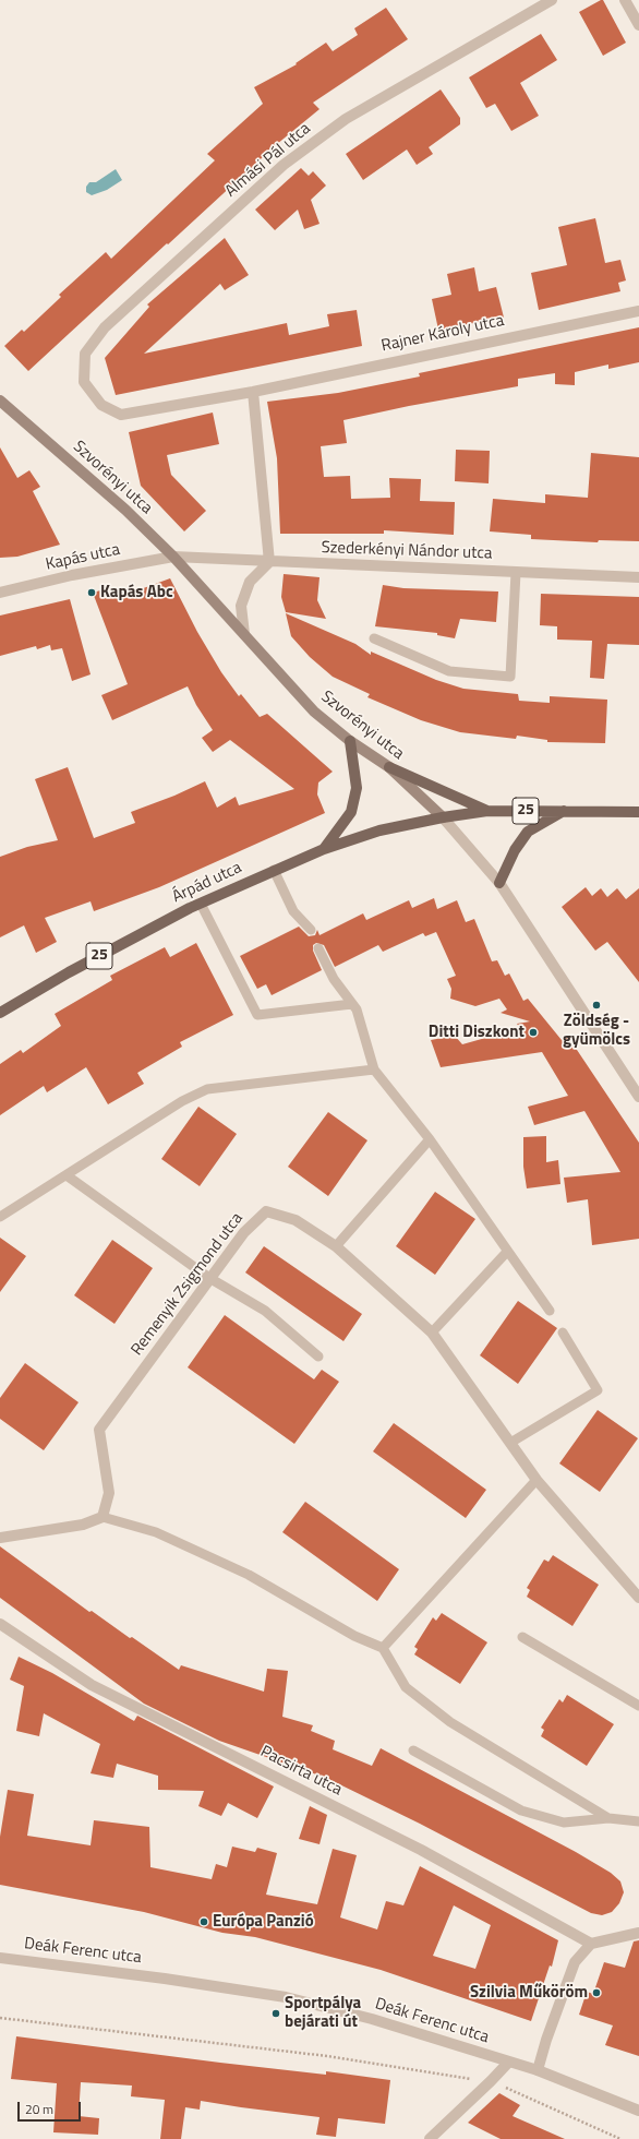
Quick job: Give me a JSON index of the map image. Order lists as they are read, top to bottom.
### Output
{
  "streets": {
    "main road": ["Szvorényi utca", "25", "Árpád utca"],
    "street": [
      "Almási Pál utca",
      "Rajner Károly utca",
      "Szederkényi Nándor utca",
      "Kapás utca",
      "Remenyik Zsigmond utca",
      "Pacsirta utca",
      "Deák Ferenc utca"
    ]
  },
  "crossings": [
    ["Almási Pál utca", "Rajner Károly utca"],
    ["Szvorényi utca", "Szederkényi Nándor utca"],
    ["Szvorényi utca", "Kapás utca"],
    ["Szvorényi utca", "25"],
    ["Szvorényi utca", "Árpád utca"],
    ["Szederkényi Nándor utca", "Kapás utca"],
    ["25", "Árpád utca"]
  ],
  "places": [
    "Kapás Abc",
    "Zöldség - gyümölcs",
    "Ditti Diszkont",
    "Európa Panzió",
    "Szilvia Műköröm",
    "Sportpálya bejárati út"
  ],
  "scale_bar": "20 m"
}
